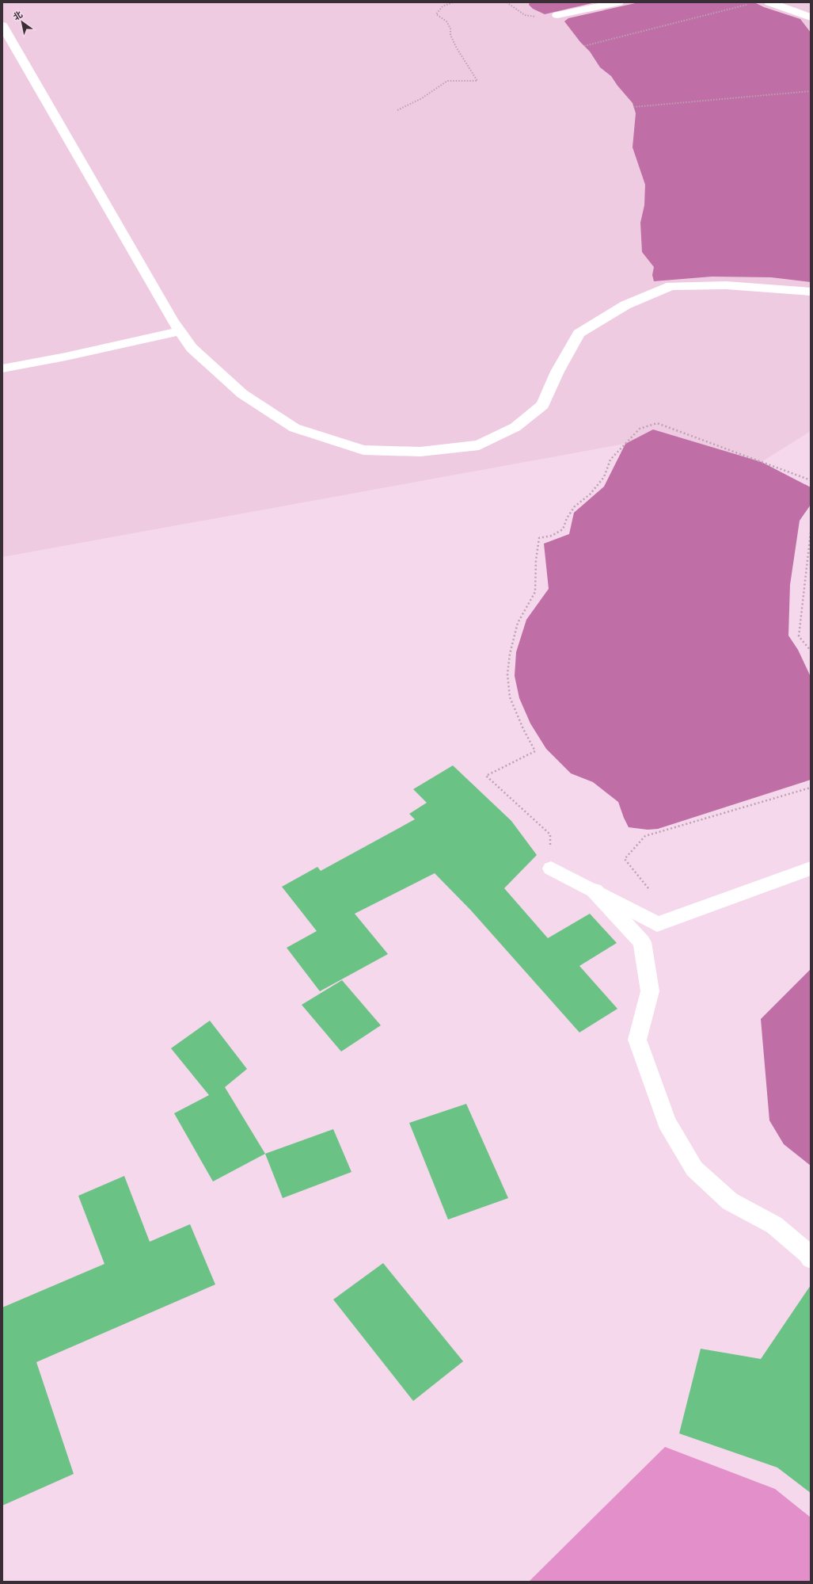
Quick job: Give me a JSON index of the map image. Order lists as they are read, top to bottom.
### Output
{
  "north": "top left"
}
